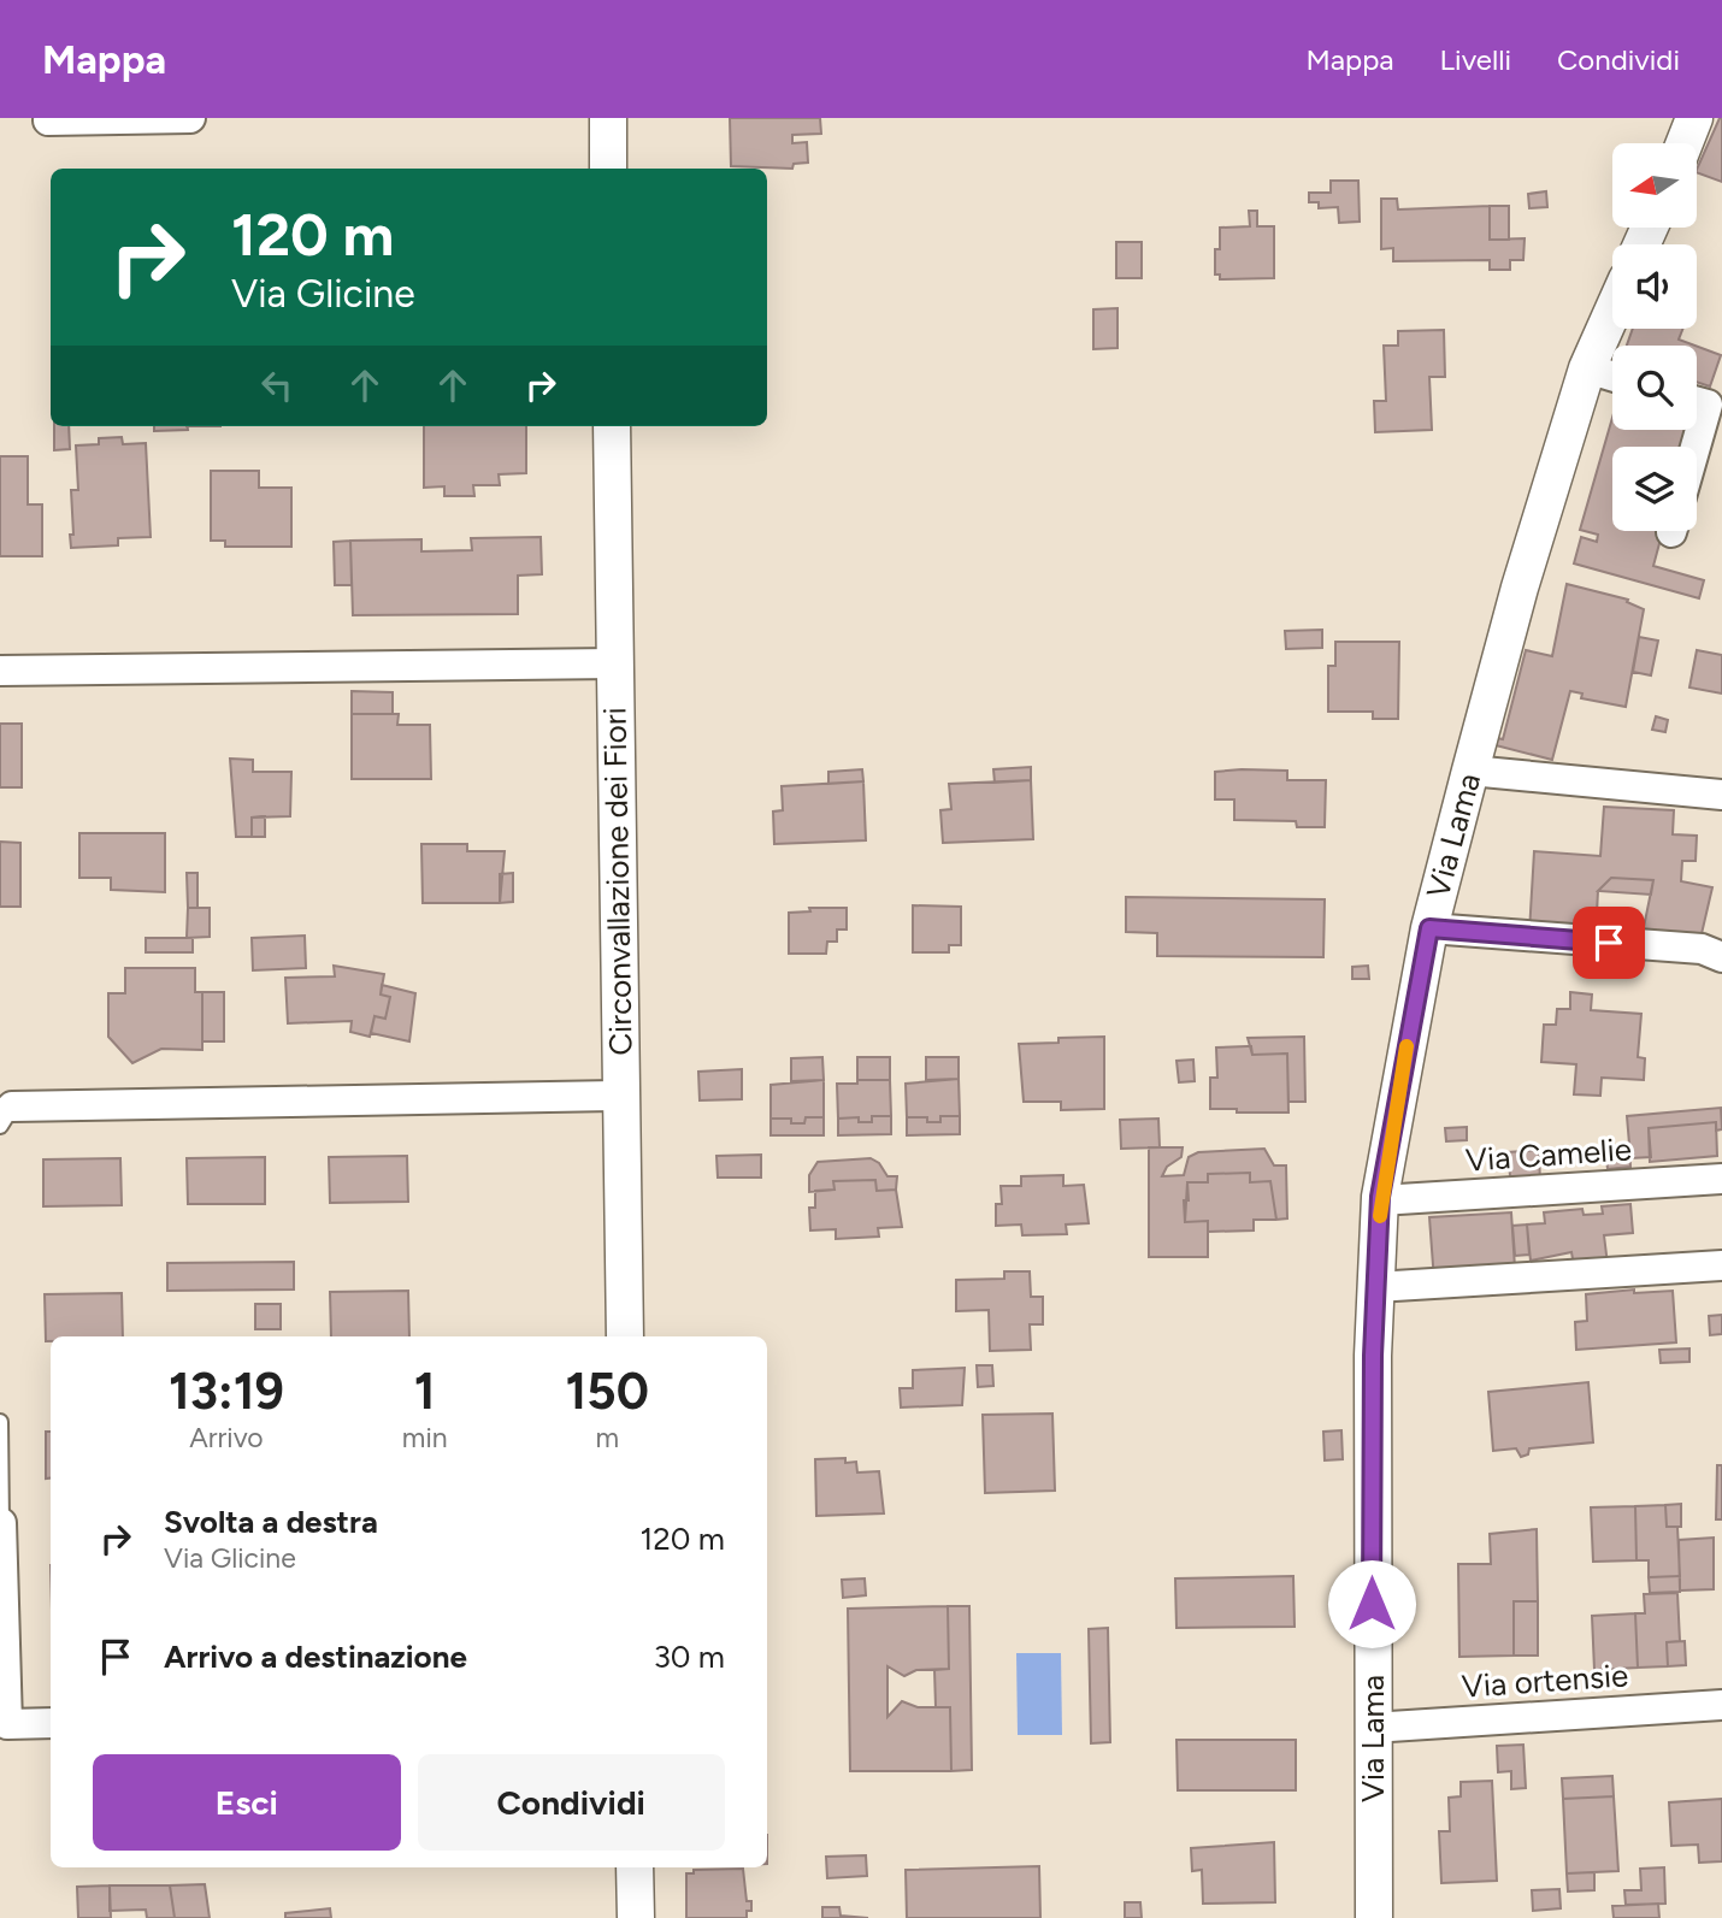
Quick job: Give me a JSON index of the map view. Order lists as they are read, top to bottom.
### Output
{
  "streets": {
    "street": [
      "Via Lama",
      "Circonvallazione dei Fiori",
      "Via Camelie",
      "Via ortensie"
    ]
  },
  "crossings": [
    ["Via Lama", "Via Camelie"],
    ["Via Lama", "Via ortensie"]
  ],
  "north": "left",
  "page": {
    "header": "Mappa",
    "nav": ["Mappa", "Livelli", "Condividi"],
    "turn": ["120 m", "Via Glicine"],
    "eta": [
      "13:19",
      "Arrivo",
      "1",
      "min",
      "150",
      "m"
    ],
    "list": [
      {
        "name": "Svolta a destra",
        "note": "Via Glicine",
        "value": "120 m"
      },
      {
        "name": "Arrivo a destinazione",
        "value": "30 m"
      }
    ],
    "buttons": ["Esci", "Condividi"]
  }
}
